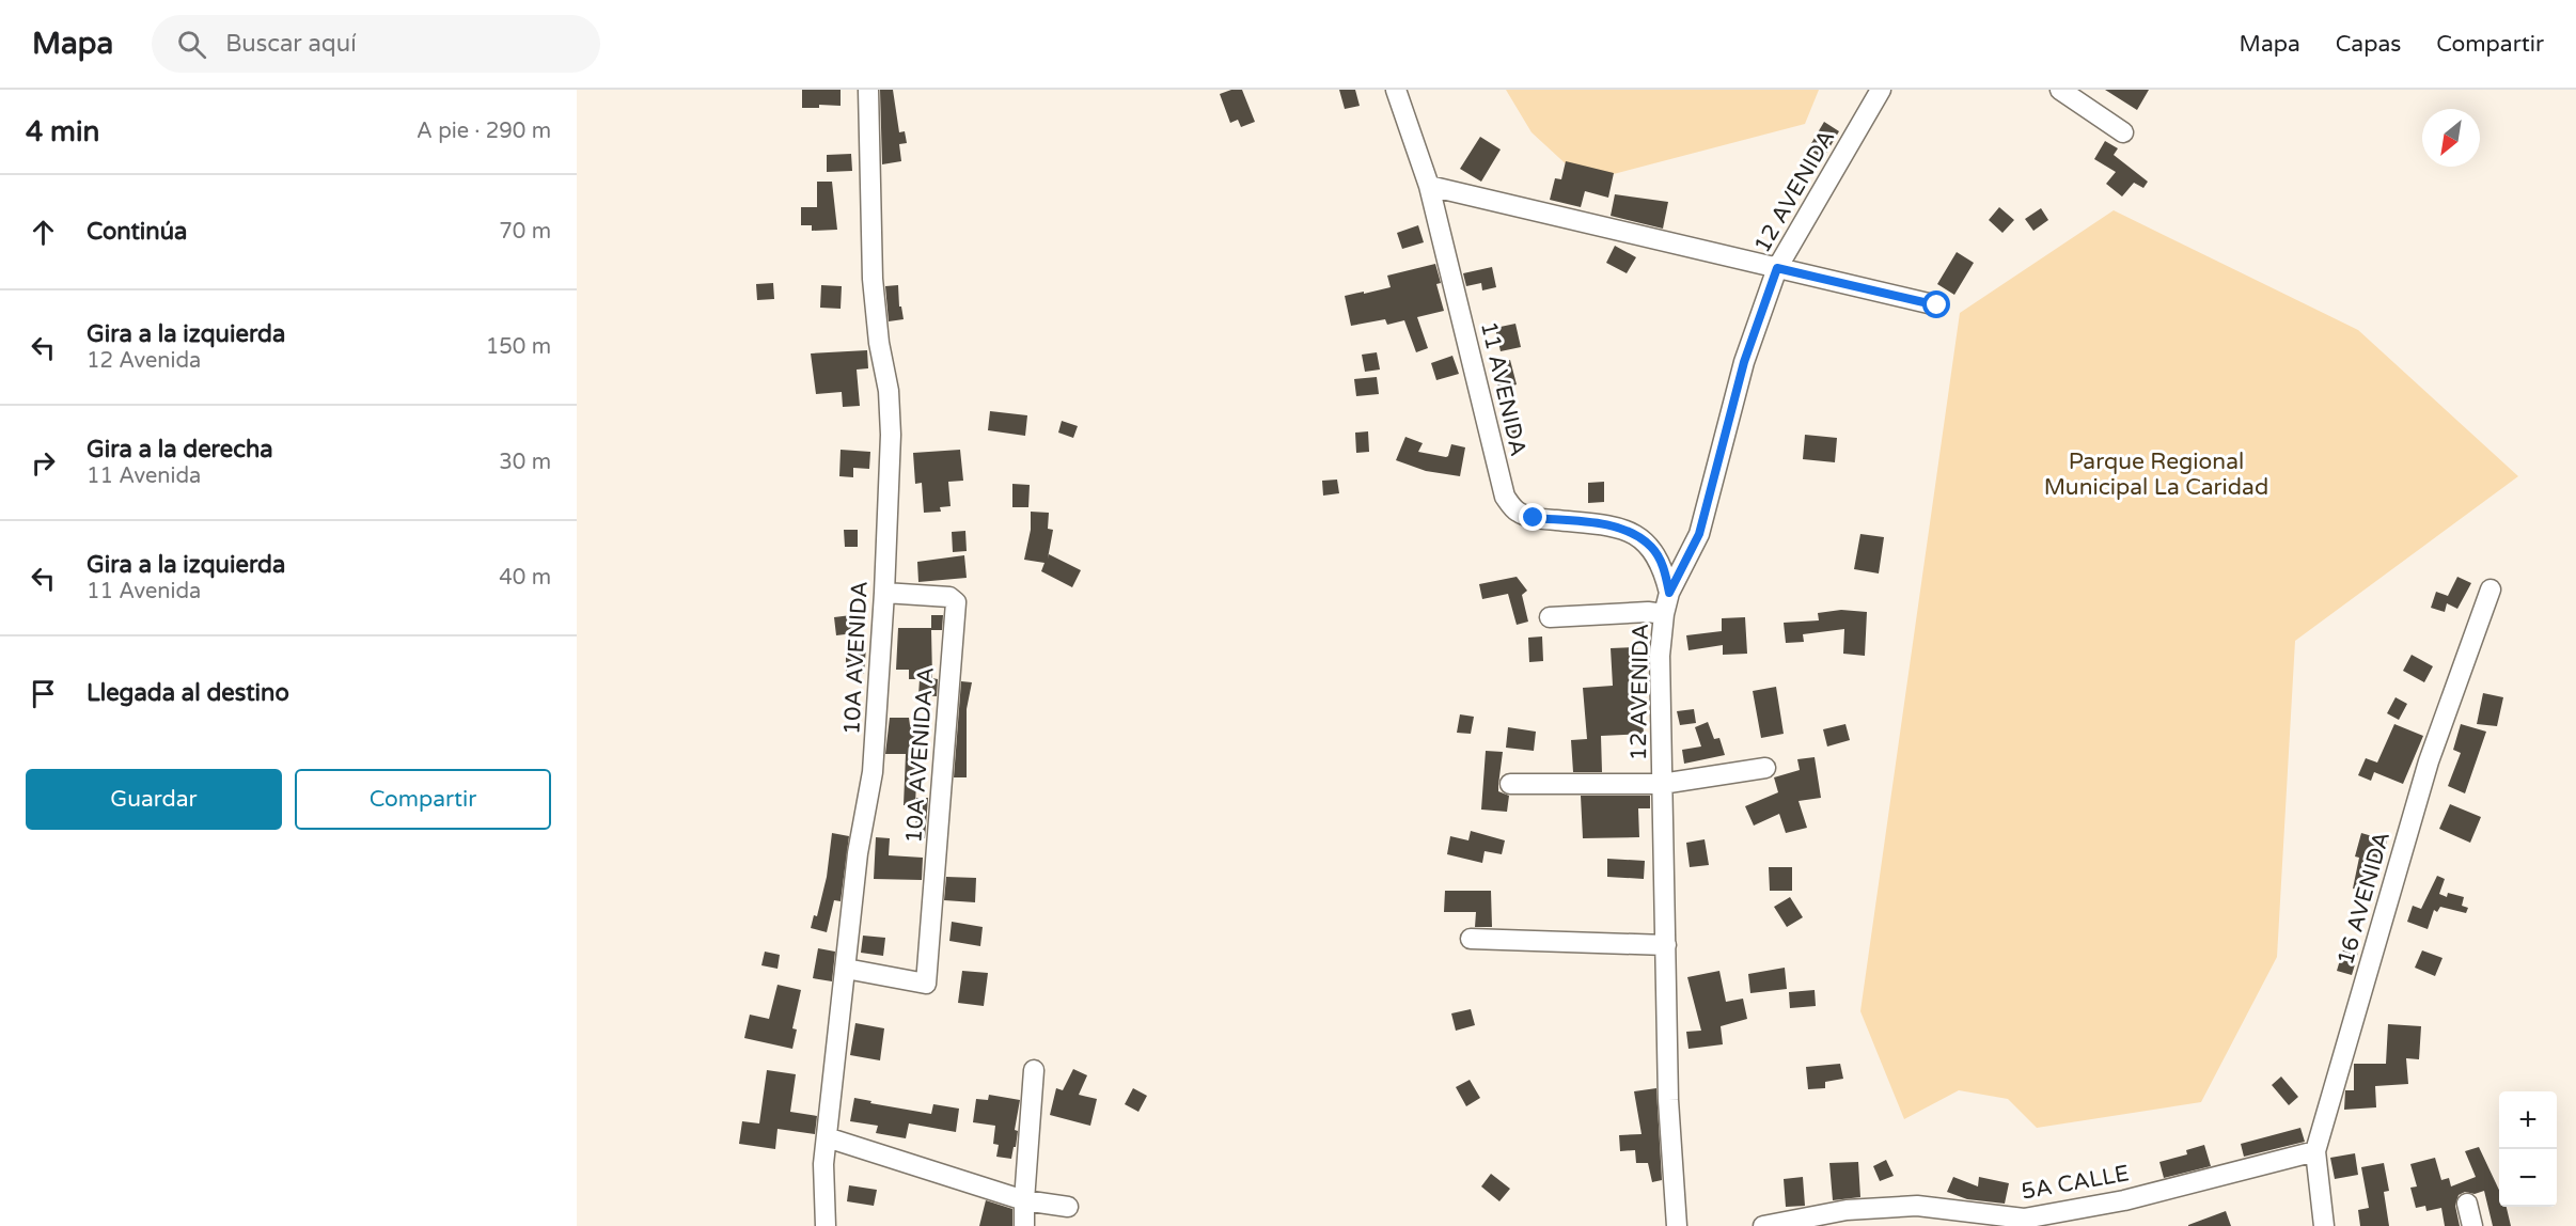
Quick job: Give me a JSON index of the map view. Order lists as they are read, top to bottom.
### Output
{
  "streets": {
    "street": [
      "12 AVENIDA",
      "11 AVENIDA",
      "10A AVENIDA",
      "10A AVENIDA A",
      "16 AVENIDA",
      "5A CALLE"
    ]
  },
  "crossings": [
    ["12 AVENIDA", "11 AVENIDA"],
    ["10A AVENIDA", "10A AVENIDA A"],
    ["16 AVENIDA", "5A CALLE"]
  ],
  "parks": ["Parque Regional Municipal La Caridad"],
  "north": "bottom left",
  "page": {
    "header": "Mapa",
    "search": "Buscar aquí",
    "nav": ["Mapa", "Capas", "Compartir"],
    "heading": ["4 min", "A pie · 290 m"],
    "list": [
      ["Continúa", "70 m"],
      ["Gira a la izquierda", "12 Avenida", "150 m"],
      ["Gira a la derecha", "11 Avenida", "30 m"],
      ["Gira a la izquierda", "11 Avenida", "40 m"],
      "Llegada al destino"
    ],
    "buttons": ["Guardar", "Compartir"],
    "map_buttons": ["+", "−"]
  }
}
